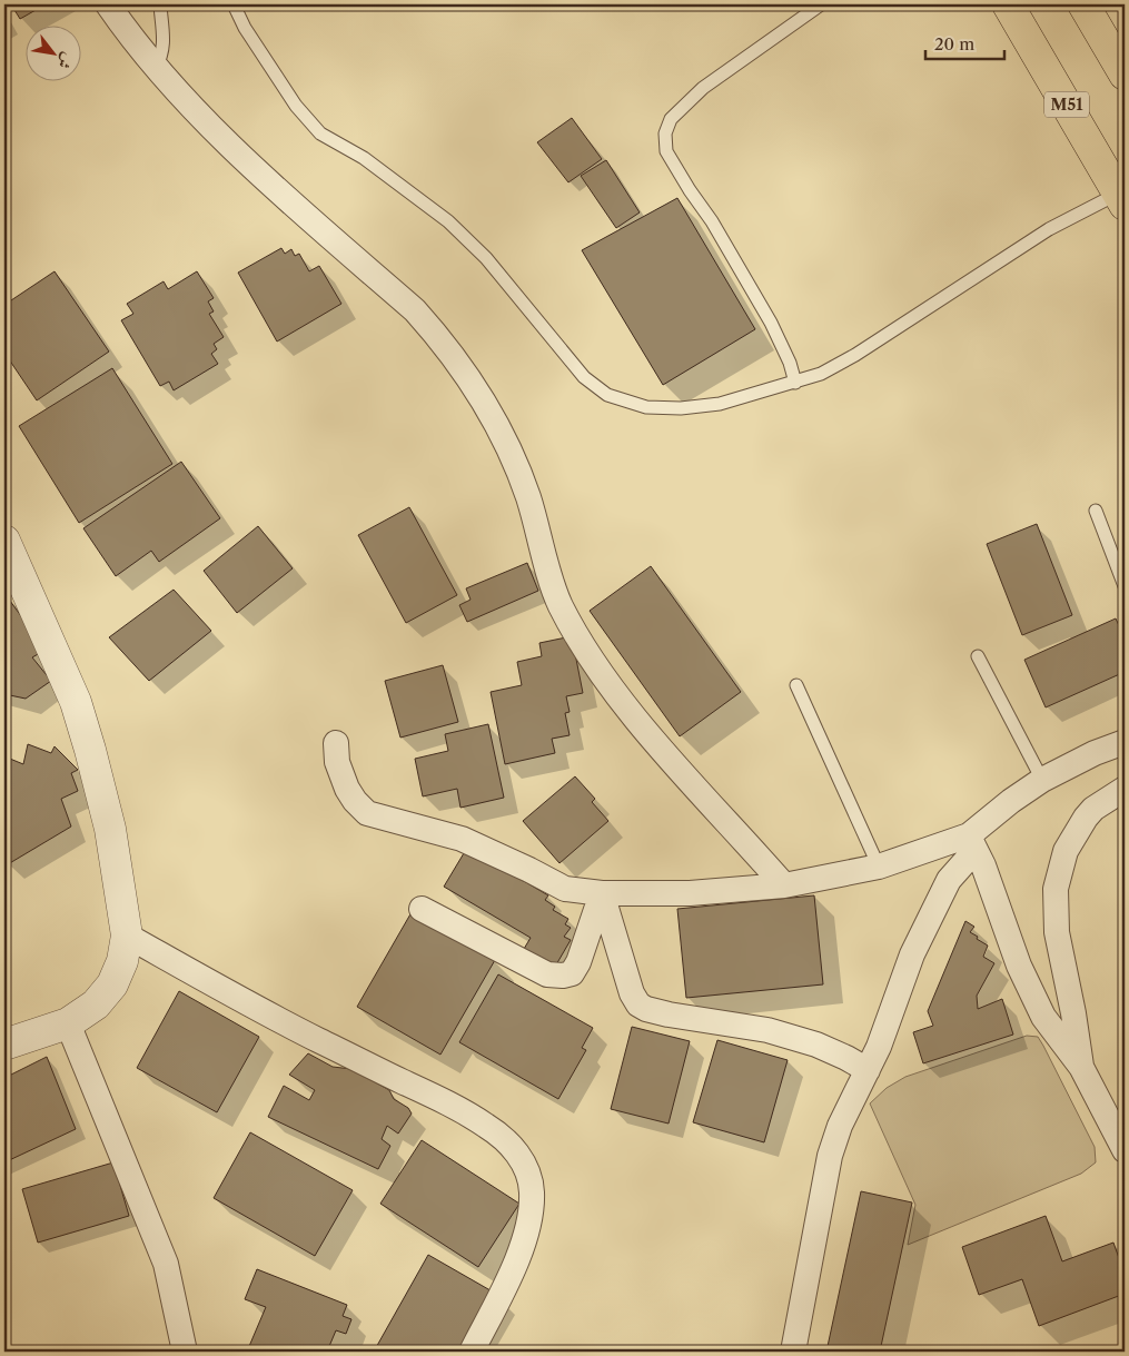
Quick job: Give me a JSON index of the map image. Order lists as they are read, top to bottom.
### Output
{
  "streets": {
    "highway": ["M51"]
  },
  "scale_bar": "20 m",
  "north": "bottom right"
}
